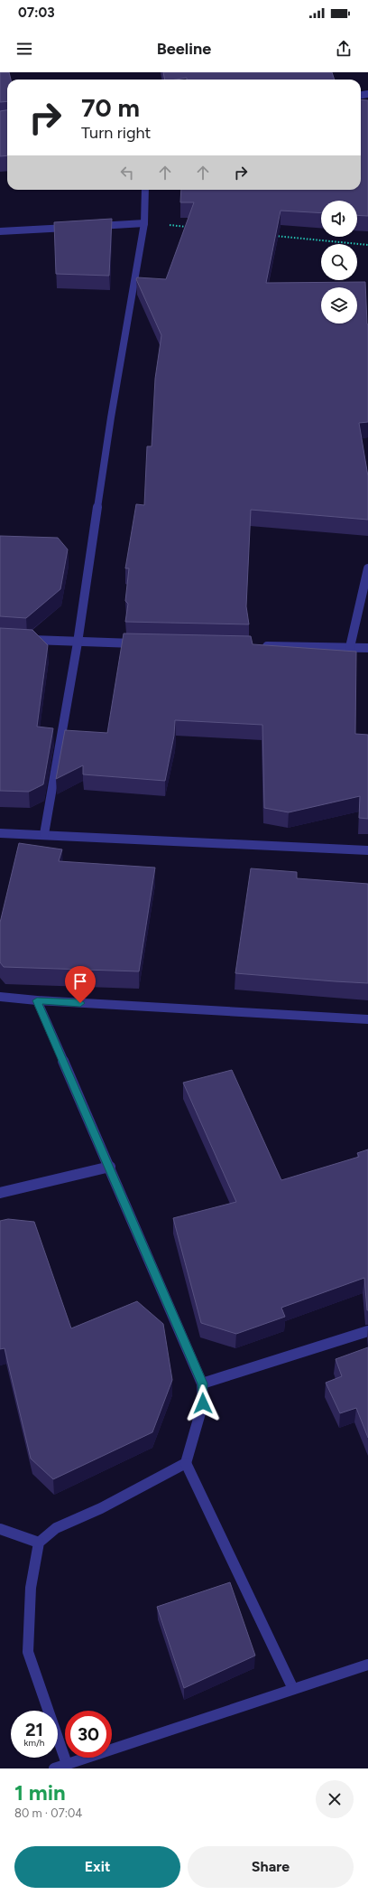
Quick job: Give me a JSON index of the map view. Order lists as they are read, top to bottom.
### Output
{
  "page": {
    "status": "07:03",
    "header": "Beeline",
    "turn": ["70 m", "Turn right"],
    "speed": "21 km/h",
    "limit": "30",
    "heading": ["1 min", "80 m · 07:04"],
    "buttons": ["Exit", "Share"]
  }
}
